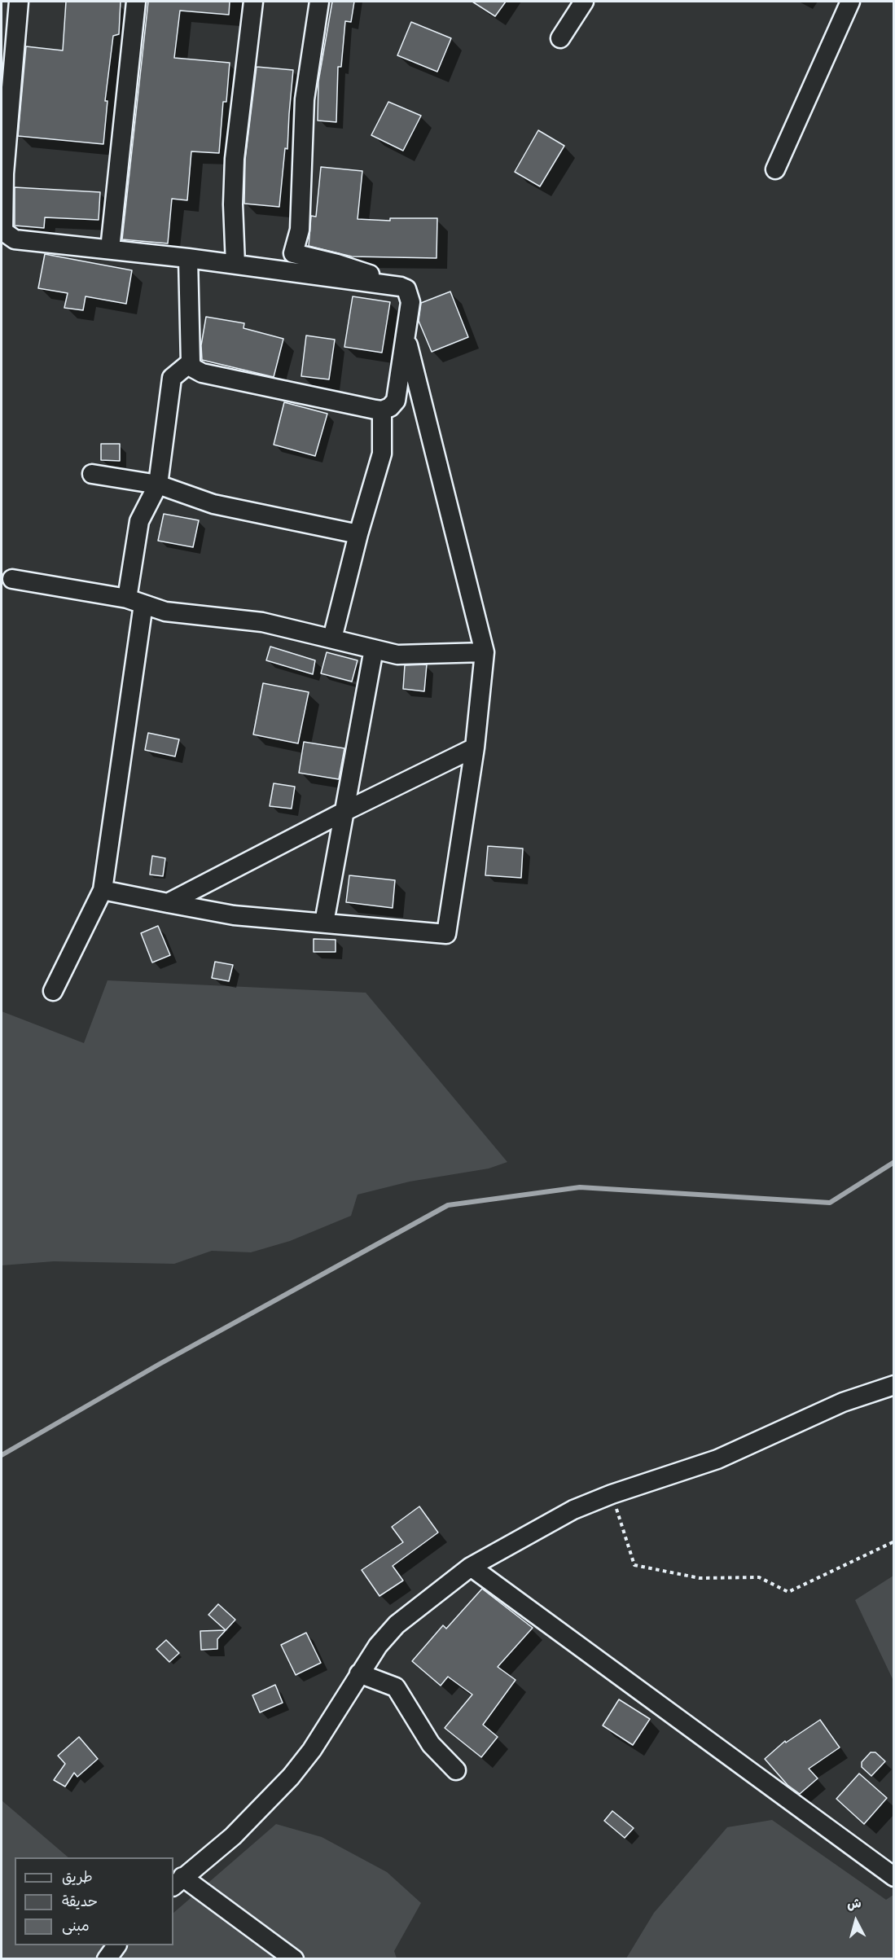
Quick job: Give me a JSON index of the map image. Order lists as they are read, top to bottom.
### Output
{
  "legend": ["طريق", "حديقة", "مبنى"],
  "north": "top"
}
